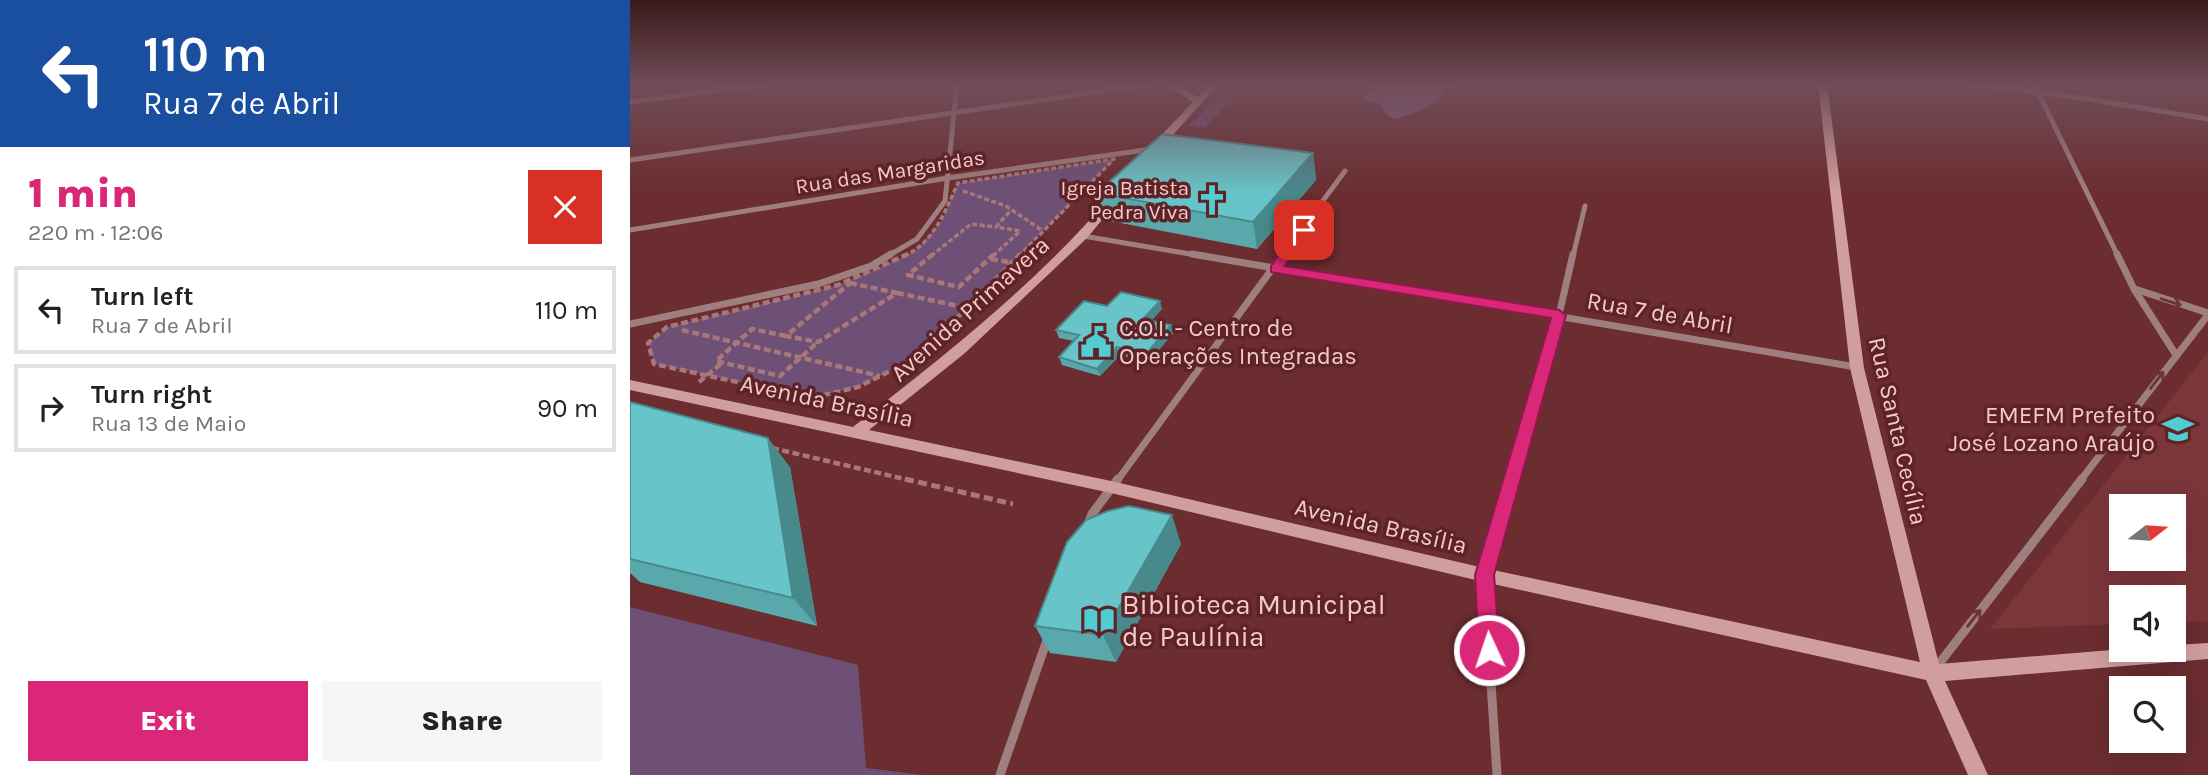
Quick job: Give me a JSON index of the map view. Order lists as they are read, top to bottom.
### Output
{
  "streets": {
    "street": [
      "Rua das Margaridas",
      "Avenida Primavera",
      "Rua 7 de Abril",
      "Avenida Brasília",
      "Rua Santa Cecília"
    ]
  },
  "crossings": [
    ["Avenida Primavera", "Rua 7 de Abril"],
    ["Avenida Primavera", "Avenida Brasília"],
    ["Rua 7 de Abril", "Rua Santa Cecília"],
    ["Avenida Brasília", "Rua Santa Cecília"]
  ],
  "places": {
    "church": ["Igreja Batista Pedra Viva"],
    "public building": ["C.O.I. - Centro de Operações Integradas"],
    "school or university": ["EMEFM Prefeito José Lozano Araújo"],
    "library": ["Biblioteca Municipal de Paulínia"]
  },
  "north": "right",
  "page": {
    "turn": ["110 m", "Rua 7 de Abril"],
    "heading": ["1 min", "220 m · 12:06"],
    "list": [
      {
        "name": "Turn left",
        "note": "Rua 7 de Abril",
        "value": "110 m"
      },
      {
        "name": "Turn right",
        "note": "Rua 13 de Maio",
        "value": "90 m"
      }
    ],
    "buttons": ["Exit", "Share"]
  }
}
